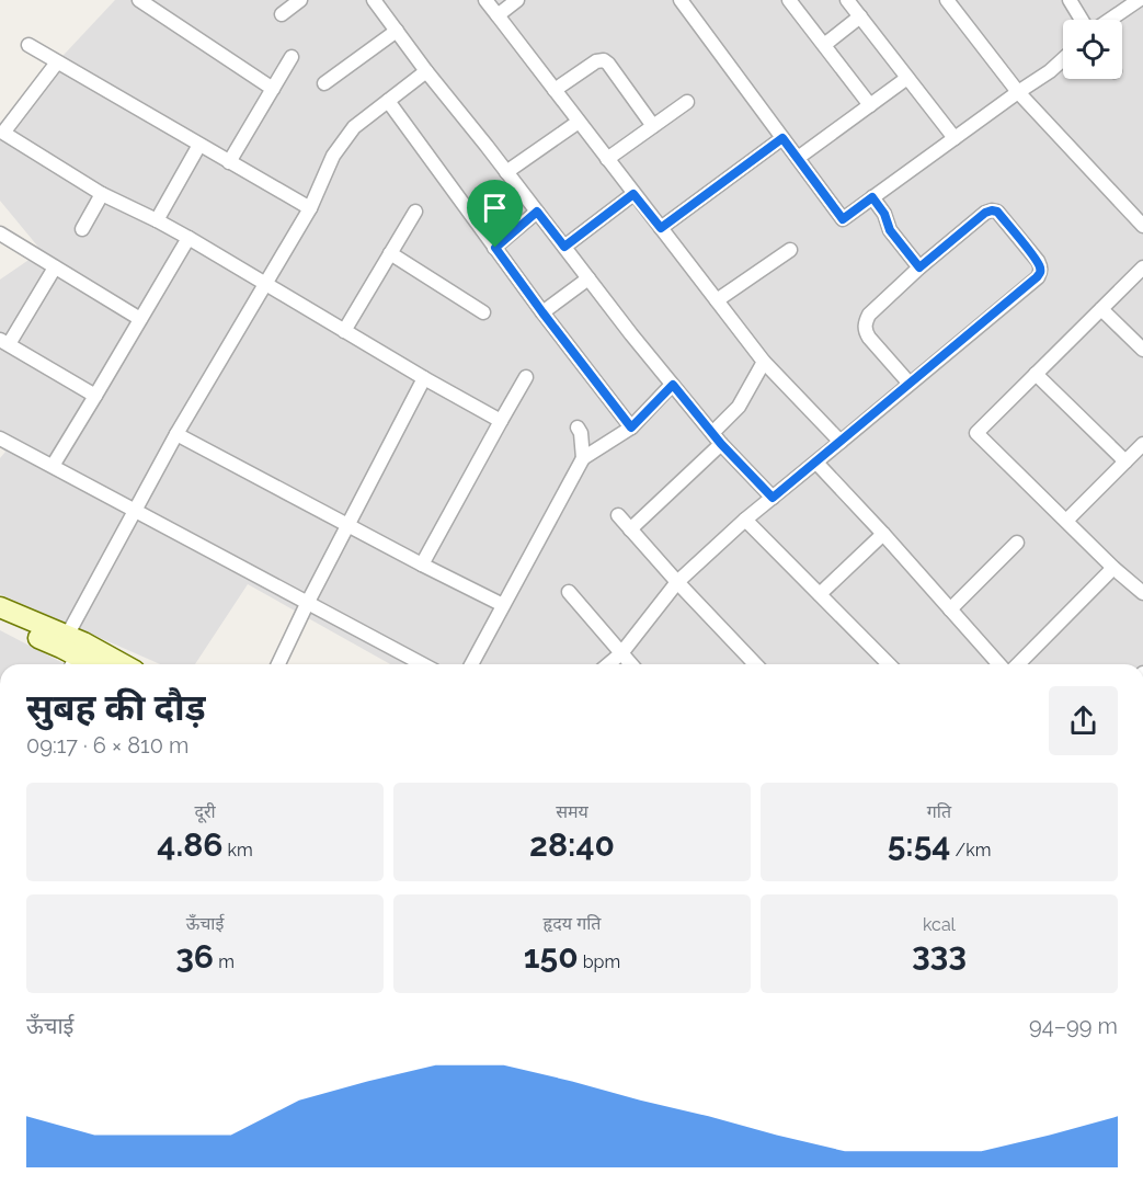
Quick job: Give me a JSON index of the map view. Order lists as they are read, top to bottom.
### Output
{
  "page": {
    "heading": ["सुबह की दौड़", "09:17 · 6 × 810 m"],
    "stats": [
      ["दूरी", "4.86 km"],
      ["समय", "28:40"],
      ["गति", "5:54 /km"],
      ["ऊँचाई", "36 m"],
      ["हृदय गति", "150 bpm"],
      ["kcal", "333"]
    ],
    "chart": ["ऊँचाई", "94–99 m"]
  }
}
